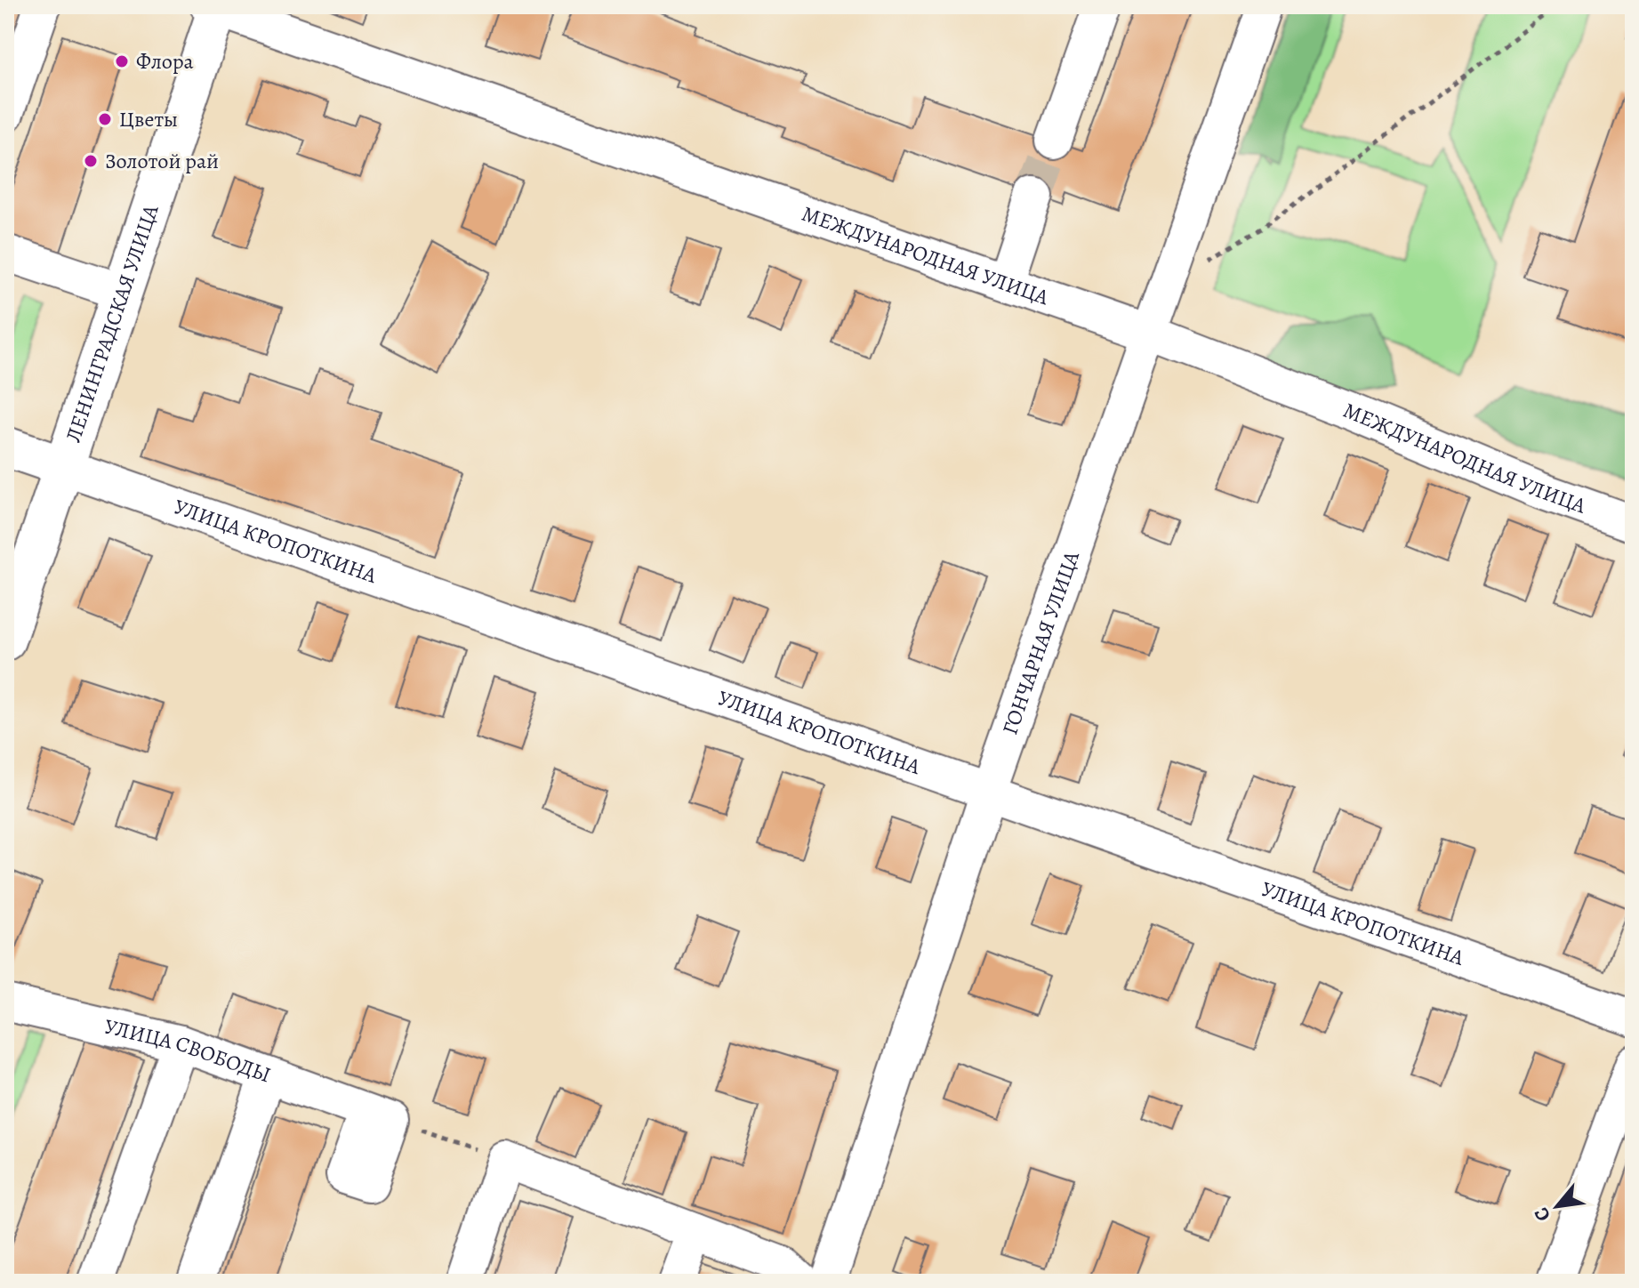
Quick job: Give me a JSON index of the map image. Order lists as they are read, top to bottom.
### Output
{
  "streets": {
    "main road": ["ЛЕНИНГРАДСКАЯ УЛИЦА", "УЛИЦА КРОПОТКИНА"],
    "street": ["МЕЖДУНАРОДНАЯ УЛИЦА", "ГОНЧАРНАЯ УЛИЦА", "УЛИЦА СВОБОДЫ"]
  },
  "crossings": [
    ["МЕЖДУНАРОДНАЯ УЛИЦА", "ЛЕНИНГРАДСКАЯ УЛИЦА"],
    ["МЕЖДУНАРОДНАЯ УЛИЦА", "ГОНЧАРНАЯ УЛИЦА"],
    ["ЛЕНИНГРАДСКАЯ УЛИЦА", "УЛИЦА КРОПОТКИНА"],
    ["УЛИЦА КРОПОТКИНА", "ГОНЧАРНАЯ УЛИЦА"]
  ],
  "places": ["Флора", "Цветы", "Золотой рай"],
  "north": "bottom left"
}
